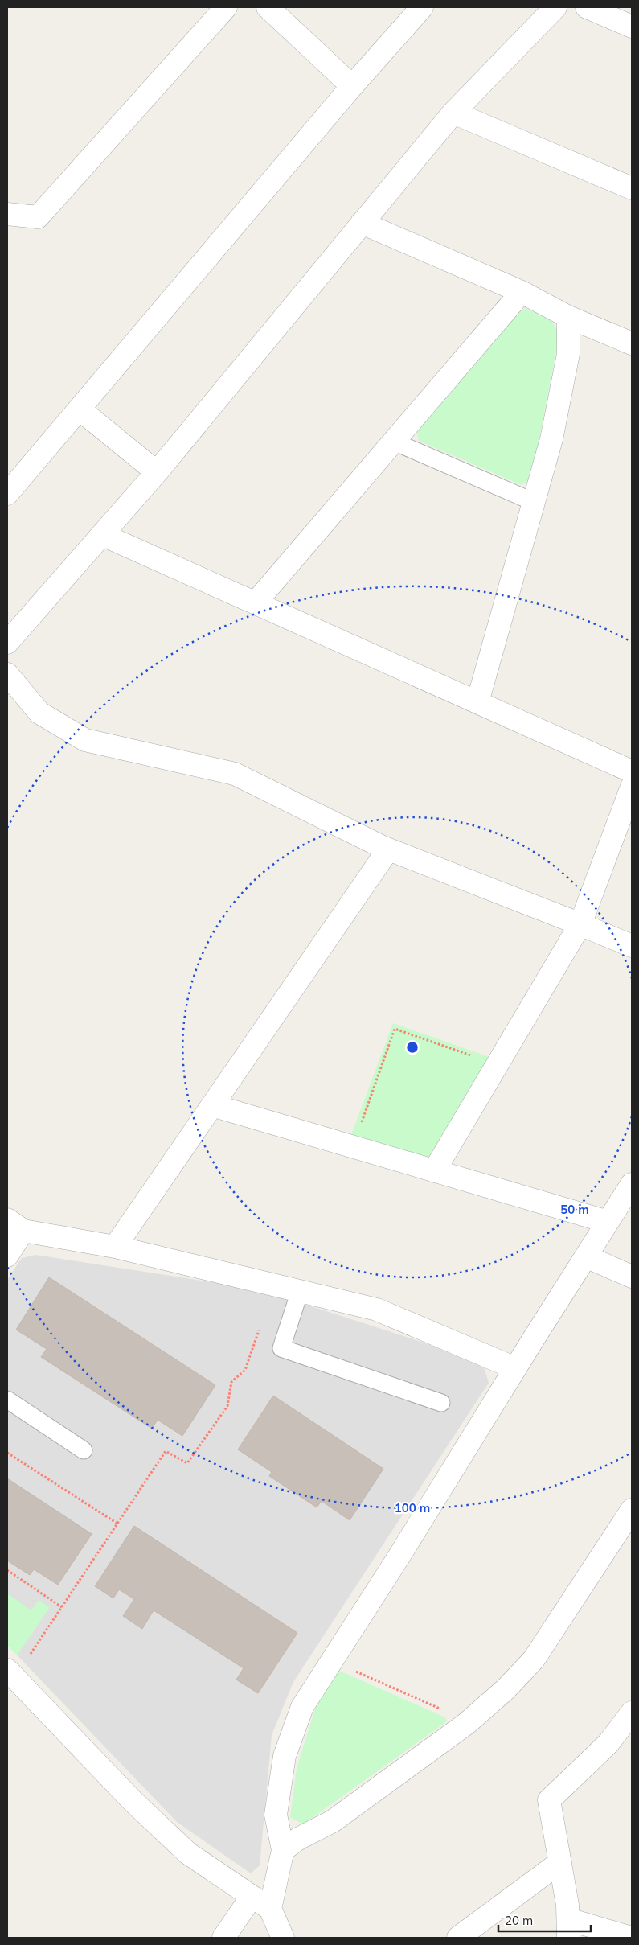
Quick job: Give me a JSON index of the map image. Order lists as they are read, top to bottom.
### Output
{
  "scale_bar": "20 m",
  "rings": ["50 m", "100 m"]
}
